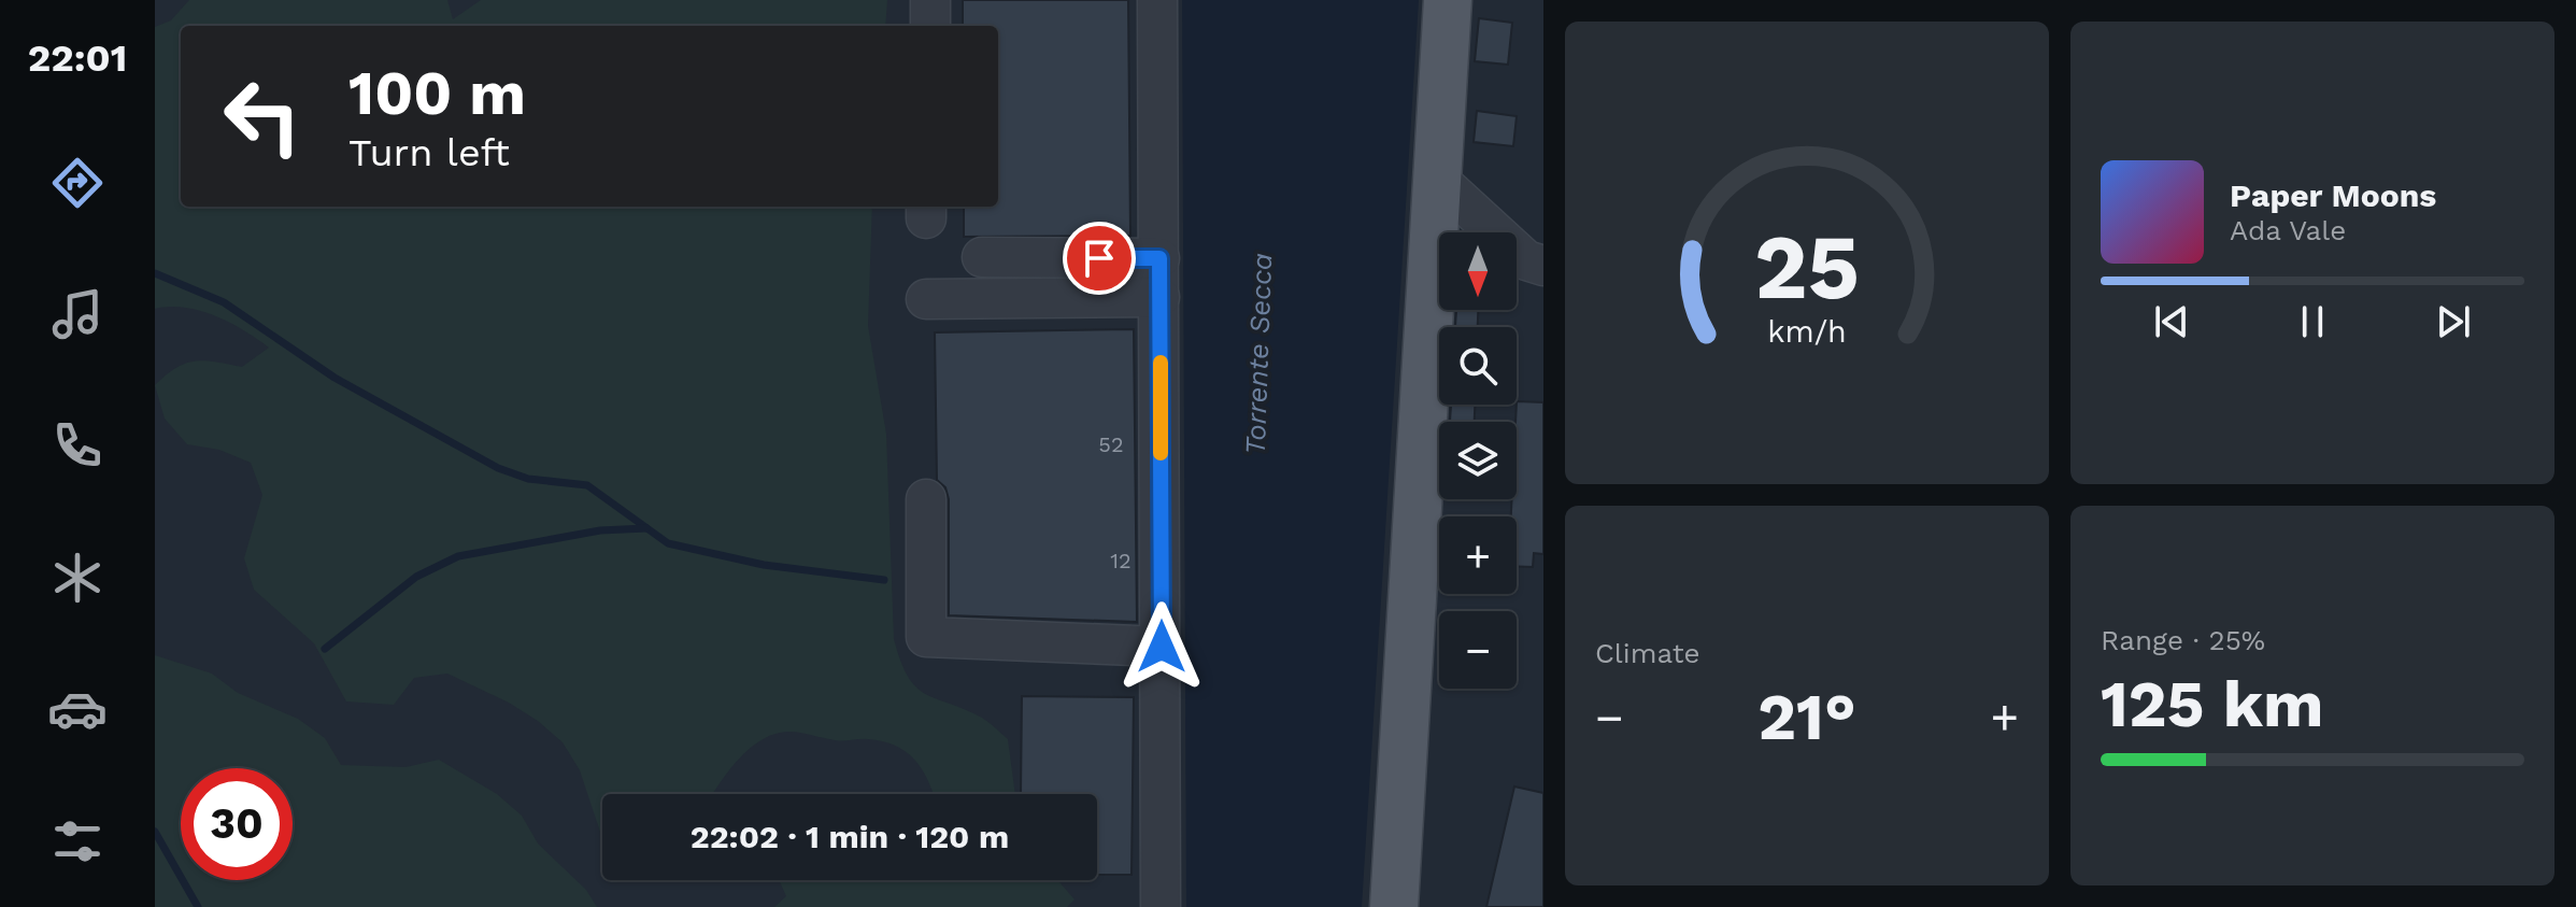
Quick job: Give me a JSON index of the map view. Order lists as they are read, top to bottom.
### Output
{
  "water": ["Torrente Secca"],
  "house_numbers": ["52", "12"],
  "north": "bottom",
  "page": {
    "tabs": "22:01",
    "turn": ["100 m", "Turn left"],
    "song": ["Paper Moons", "Ada Vale"],
    "map_buttons": ["+", "−"],
    "tile": [
      "Climate",
      ["Range · 25%", "125 km"]
    ],
    "heat": ["−", "21°", "+"],
    "limit": "30",
    "trip": "22:02 · 1 min · 120 m",
    "gauge": ["25", "km/h"]
  }
}
